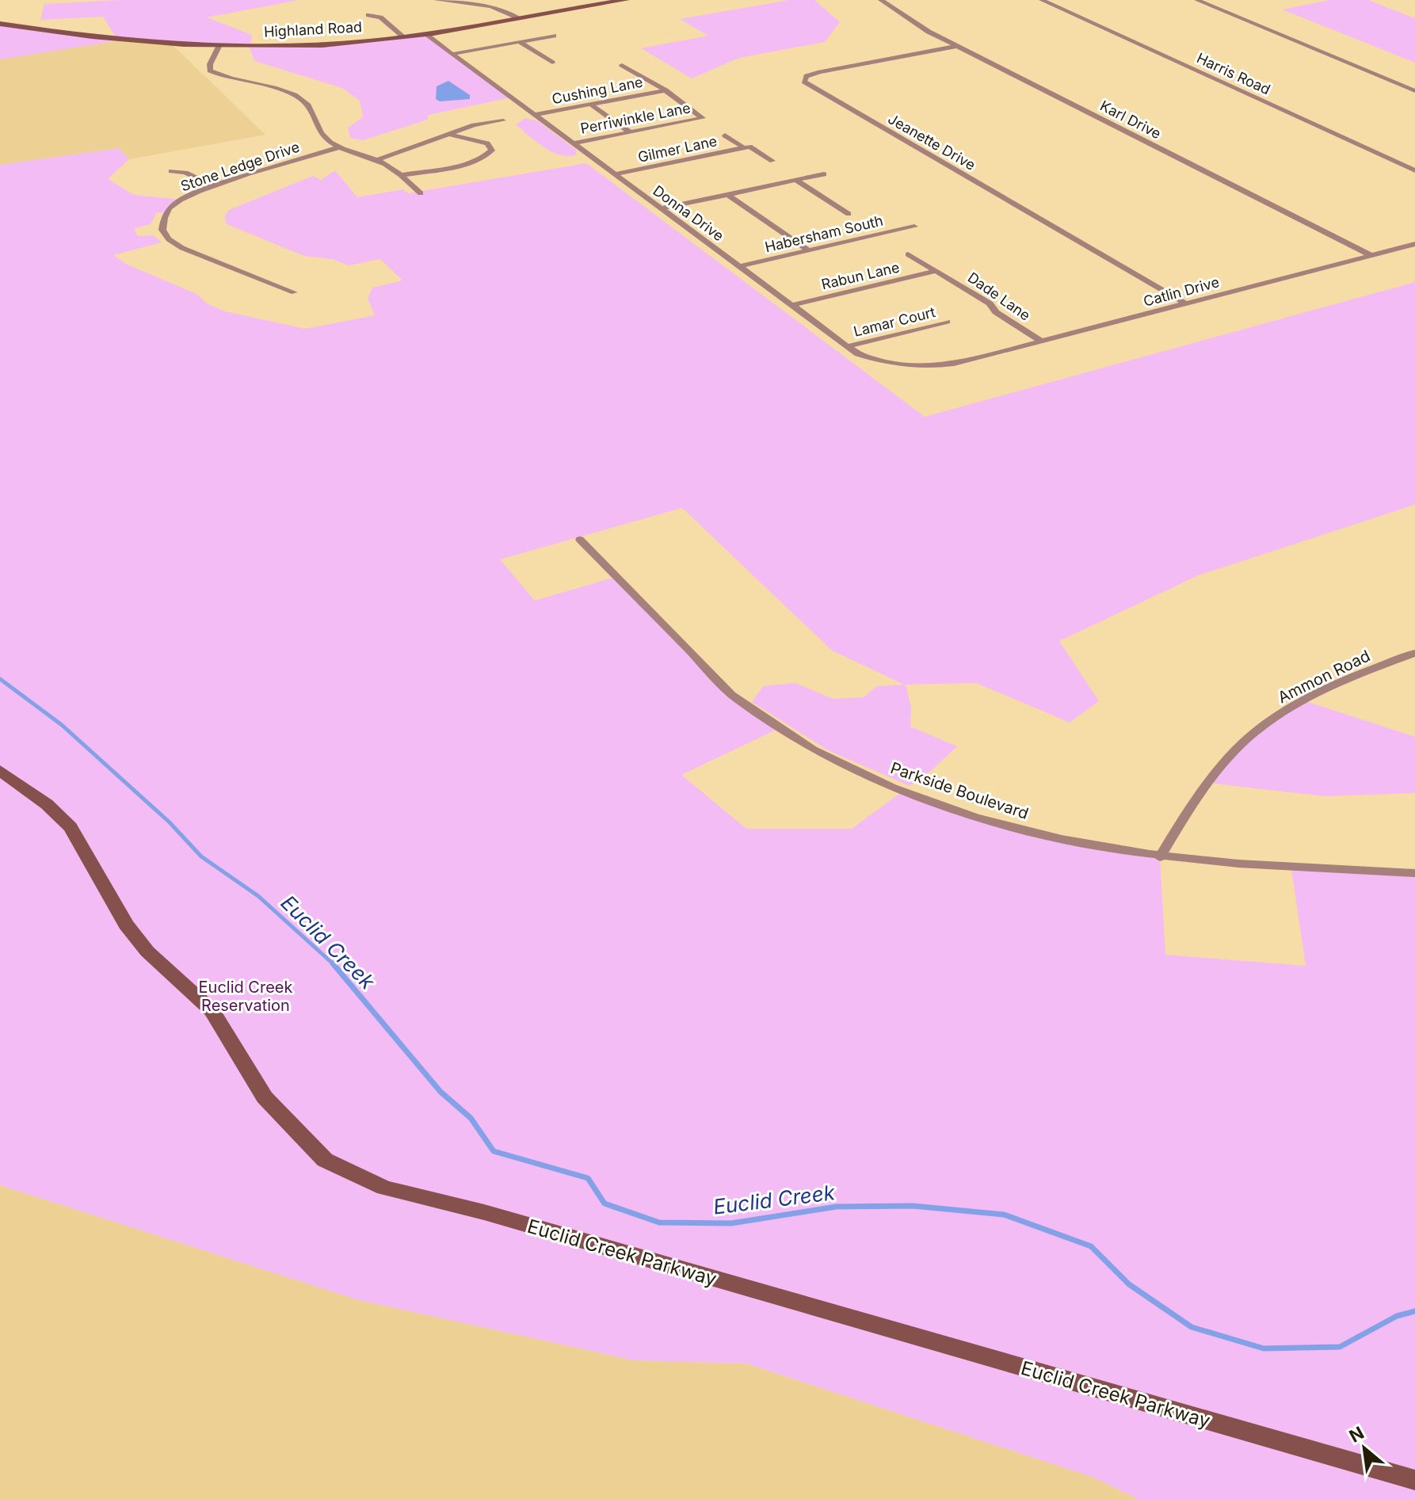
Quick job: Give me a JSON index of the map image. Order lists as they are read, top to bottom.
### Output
{
  "streets": {
    "street": [
      "Highland Road",
      "Harris Road",
      "Cushing Lane",
      "Perriwinkle Lane",
      "Karl Drive",
      "Jeanette Drive",
      "Gilmer Lane",
      "Stone Ledge Drive",
      "Donna Drive",
      "Habersham South",
      "Rabun Lane",
      "Catlin Drive",
      "Dade Lane",
      "Lamar Court",
      "Ammon Road",
      "Parkside Boulevard",
      "Euclid Creek Parkway"
    ]
  },
  "crossings": [
    ["Highland Road", "Donna Drive"],
    ["Cushing Lane", "Perriwinkle Lane"],
    ["Cushing Lane", "Donna Drive"],
    ["Perriwinkle Lane", "Donna Drive"],
    ["Karl Drive", "Jeanette Drive"],
    ["Karl Drive", "Catlin Drive"],
    ["Jeanette Drive", "Catlin Drive"],
    ["Gilmer Lane", "Donna Drive"],
    ["Donna Drive", "Habersham South"],
    ["Donna Drive", "Rabun Lane"],
    ["Donna Drive", "Catlin Drive"],
    ["Donna Drive", "Lamar Court"],
    ["Rabun Lane", "Dade Lane"],
    ["Catlin Drive", "Dade Lane"],
    ["Ammon Road", "Parkside Boulevard"]
  ],
  "water": ["Euclid Creek"],
  "parks": ["Euclid Creek Reservation"],
  "north": "top left"
}
